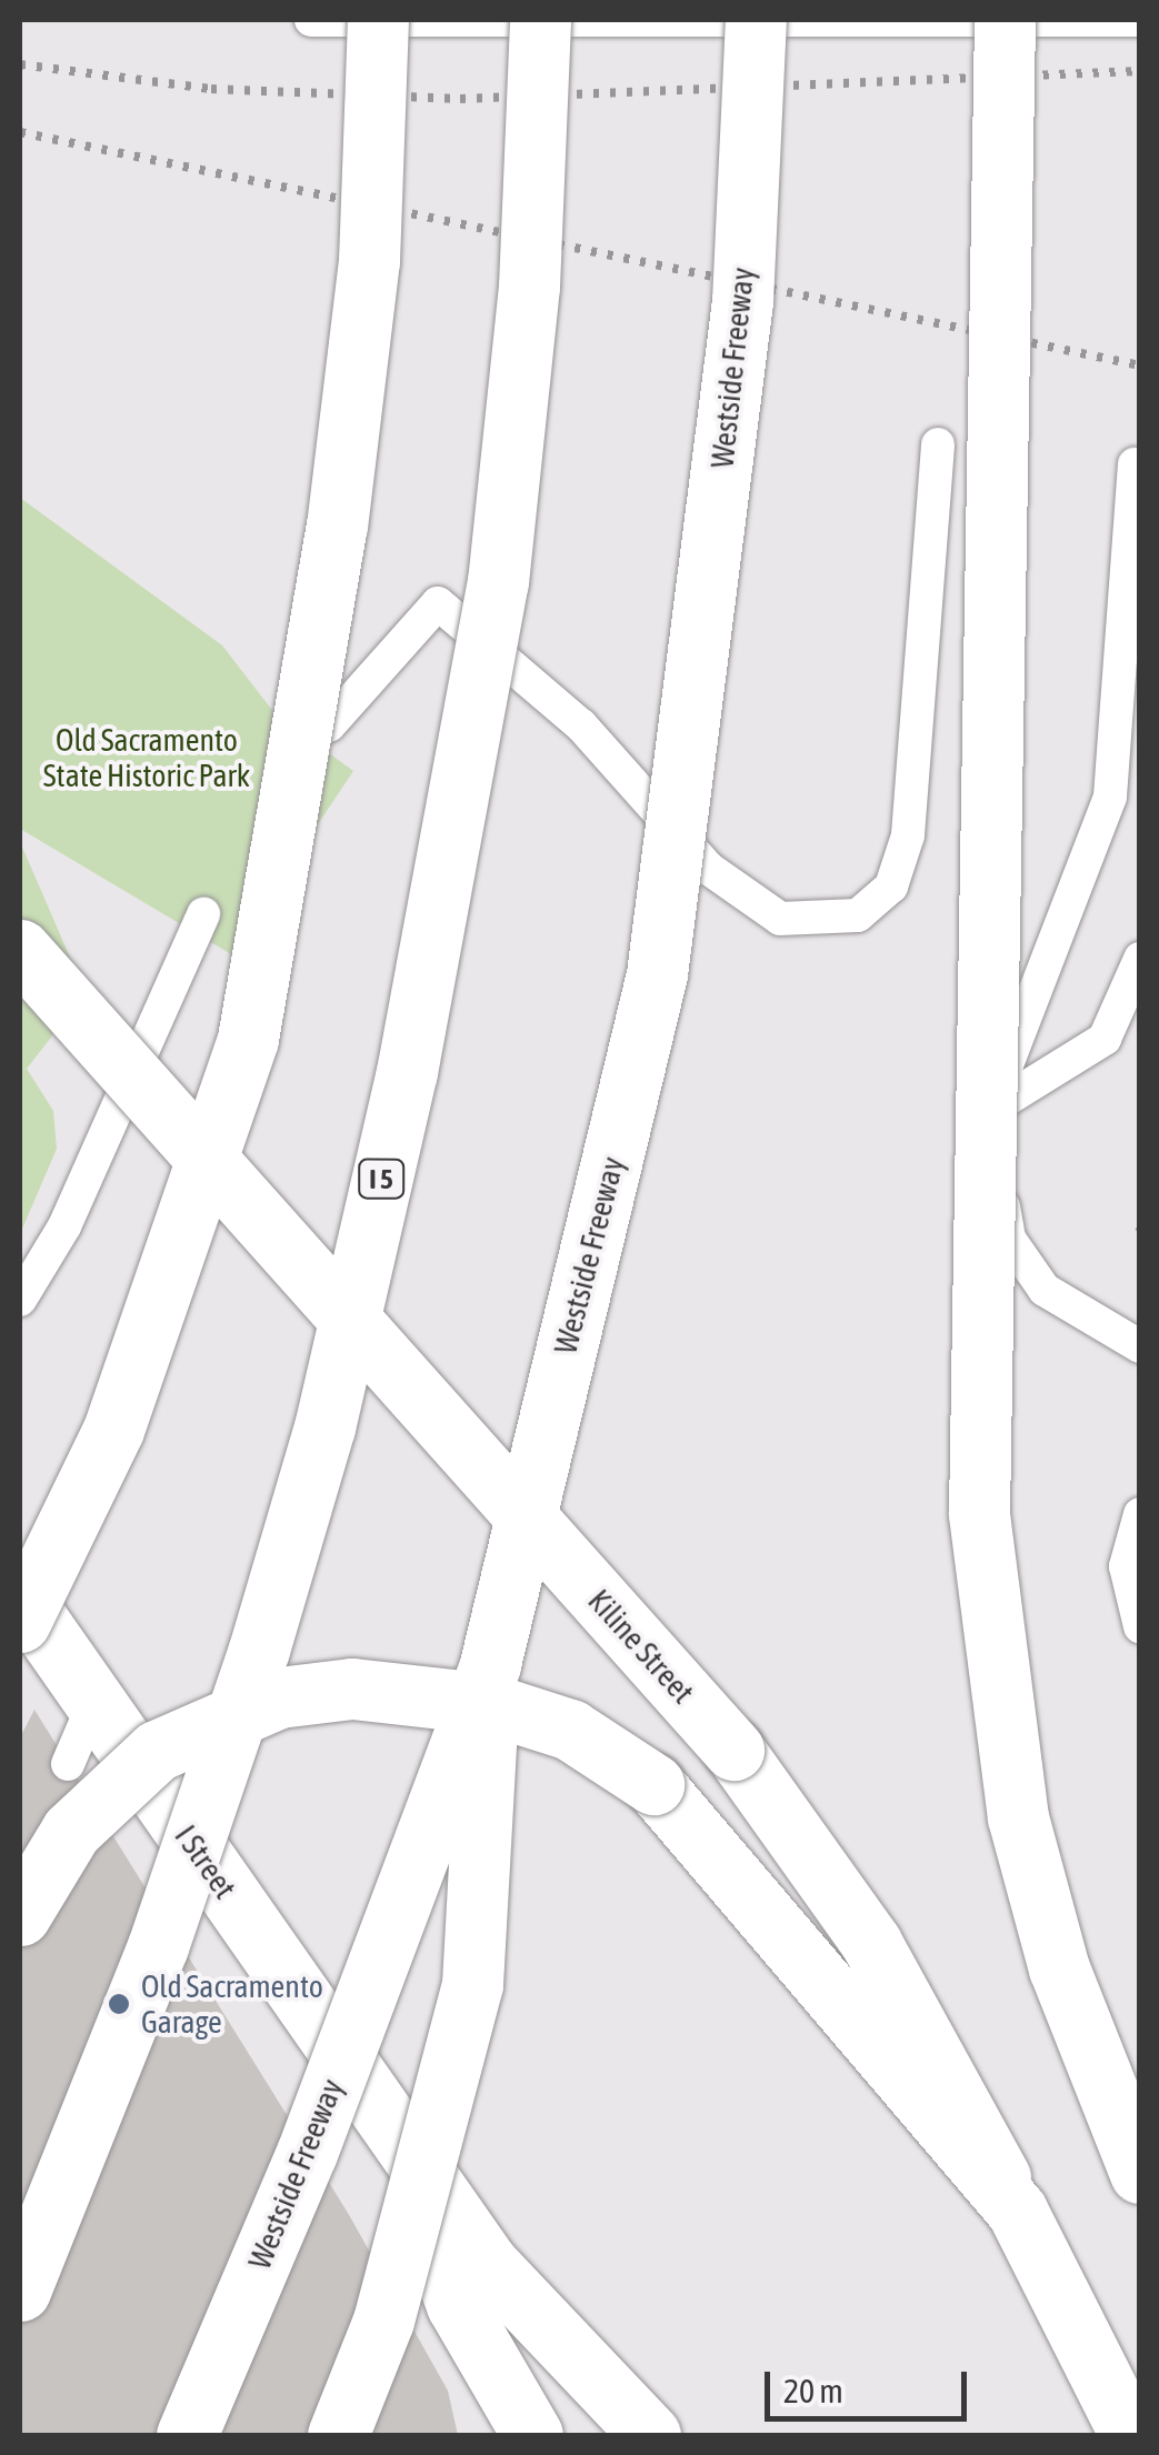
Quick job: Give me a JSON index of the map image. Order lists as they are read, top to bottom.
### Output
{
  "streets": {
    "main road": [
      "Westside Freeway",
      "I 5",
      "Kiline Street",
      "I Street"
    ]
  },
  "parks": ["Old Sacramento State Historic Park"],
  "places": ["Old Sacramento Garage"],
  "scale_bar": "20 m"
}
